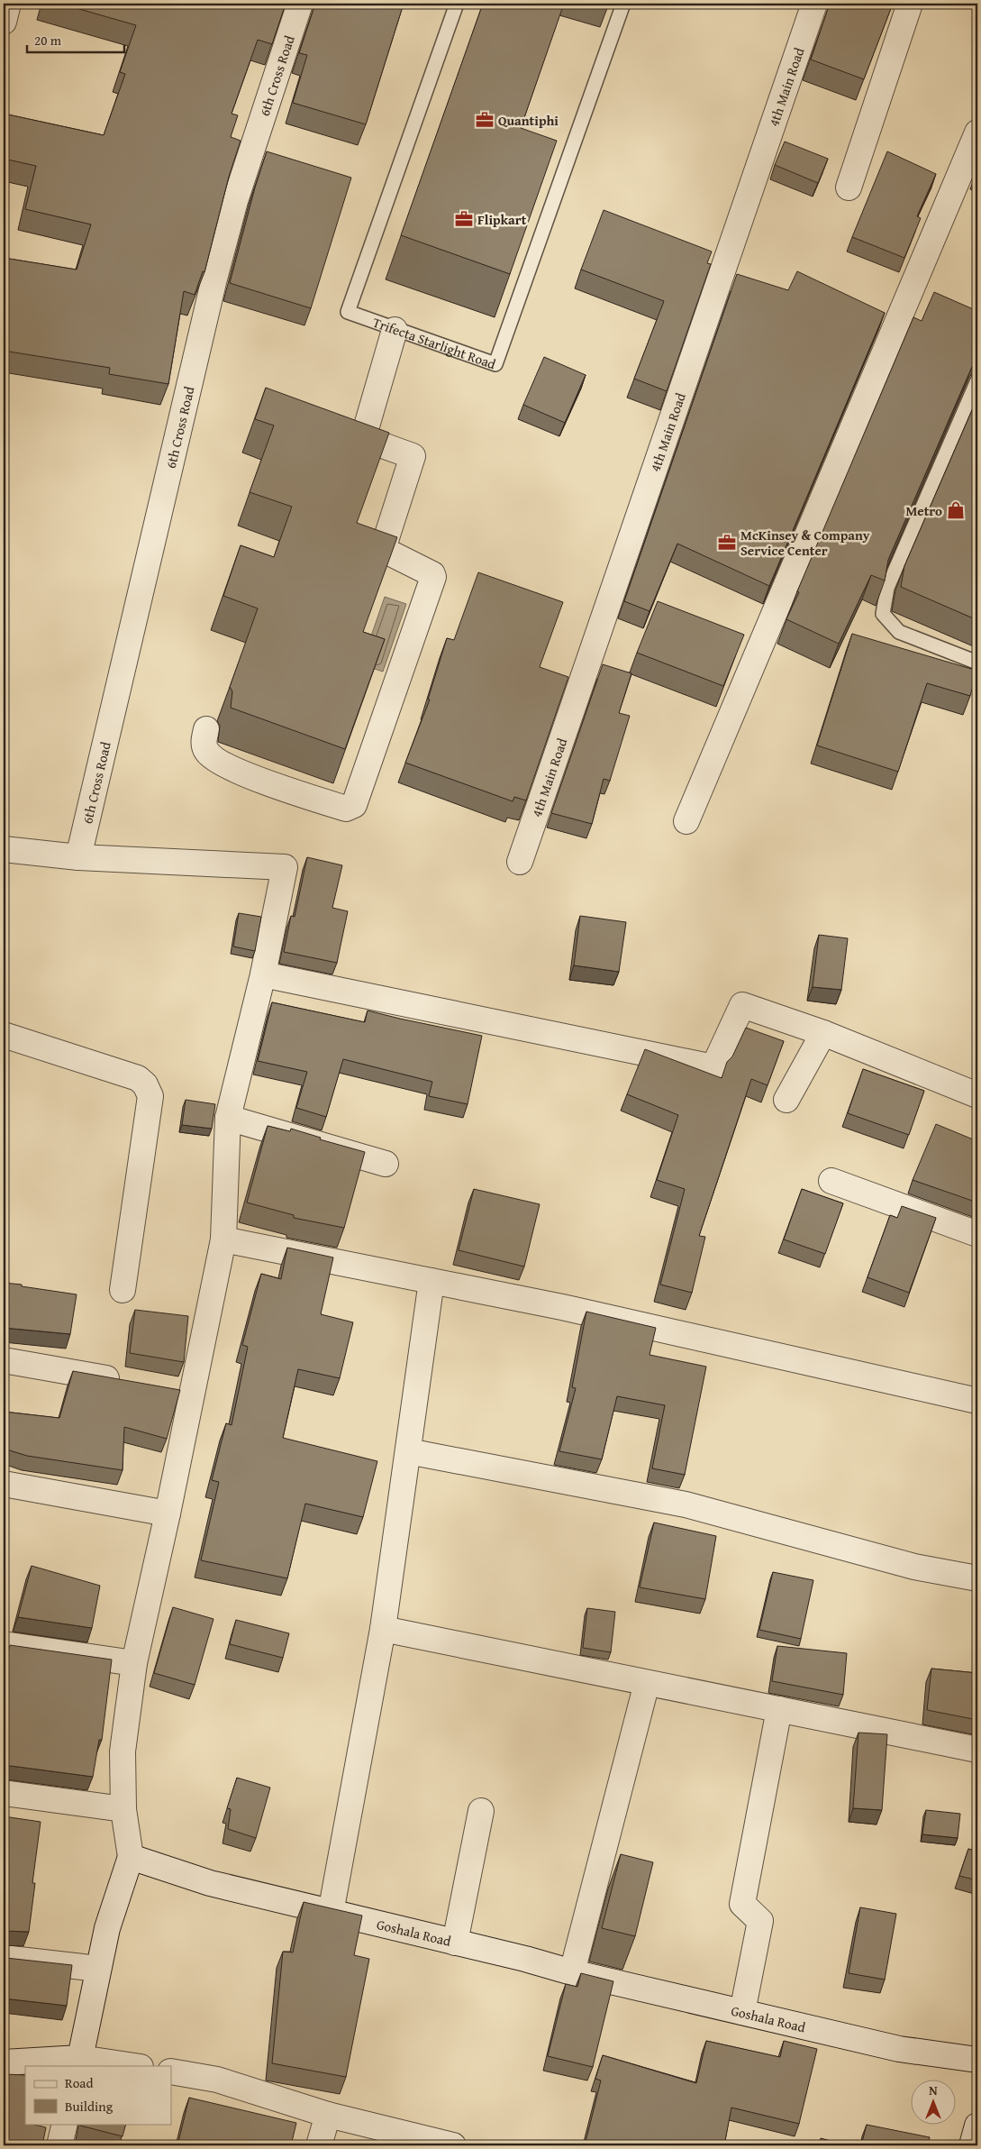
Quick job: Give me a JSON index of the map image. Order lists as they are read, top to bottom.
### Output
{
  "streets": {
    "street": ["6th Cross Road", "4th Main Road", "Goshala Road"],
    "lane": ["Trifecta Starlight Road"]
  },
  "places": {
    "office": ["Quantiphi", "Flipkart", "McKinsey & Company Service Center"],
    "shop": ["Metro"]
  },
  "legend": ["Road", "Building"],
  "scale_bar": "20 m",
  "north": "top"
}
